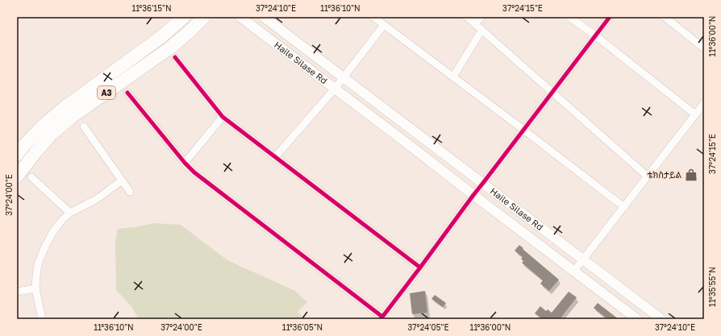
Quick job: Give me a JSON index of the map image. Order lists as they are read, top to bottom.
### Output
{
  "streets": {
    "highway": ["A3"],
    "main road": ["Haile Silase Rd"]
  },
  "places": {
    "shop": ["ቴክስታይል"]
  },
  "coordinates": [
    "11°36'15\"N",
    "37°24'10\"E",
    "11°36'10\"N",
    "37°24'15\"E",
    "11°36'00\"N",
    "37°24'00\"E",
    "11°35'55\"N",
    "11°36'05\"N",
    "37°24'05\"E"
  ]
}
